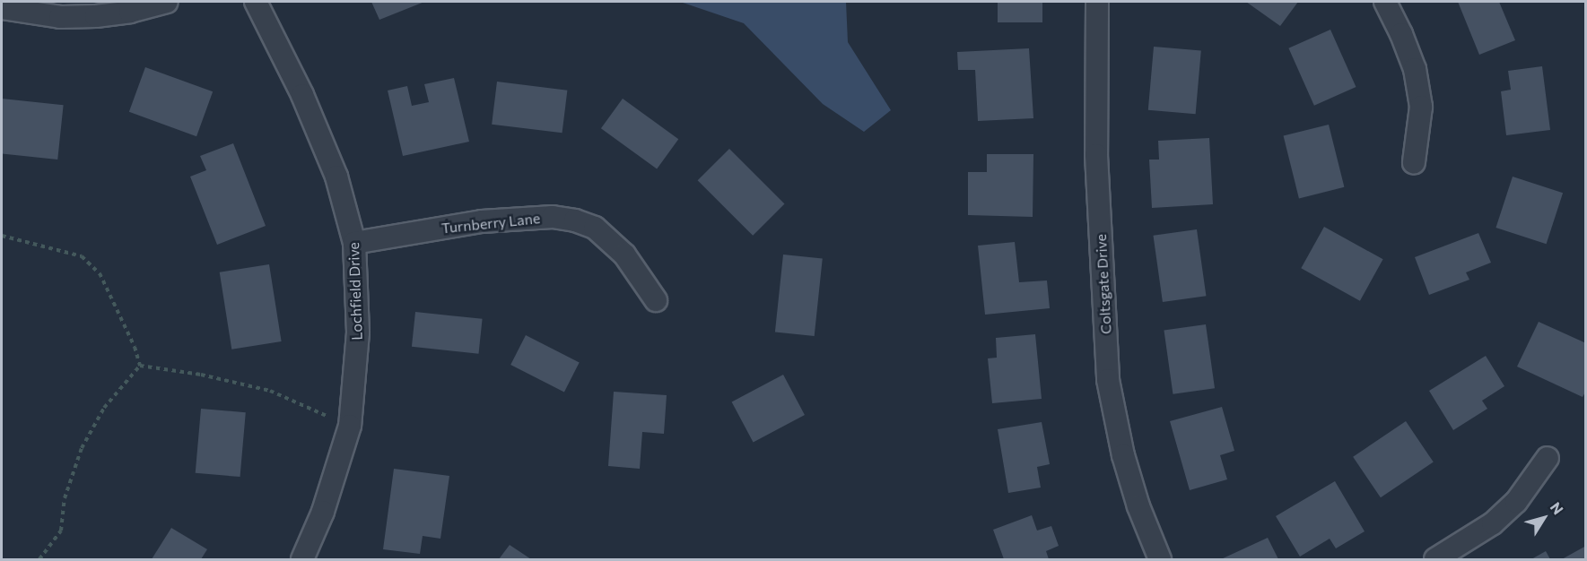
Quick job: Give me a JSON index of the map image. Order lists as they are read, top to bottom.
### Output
{
  "streets": {
    "street": ["Turnberry Lane", "Coltsgate Drive", "Lochfield Drive"]
  },
  "crossings": [
    ["Turnberry Lane", "Lochfield Drive"]
  ],
  "north": "top right"
}
